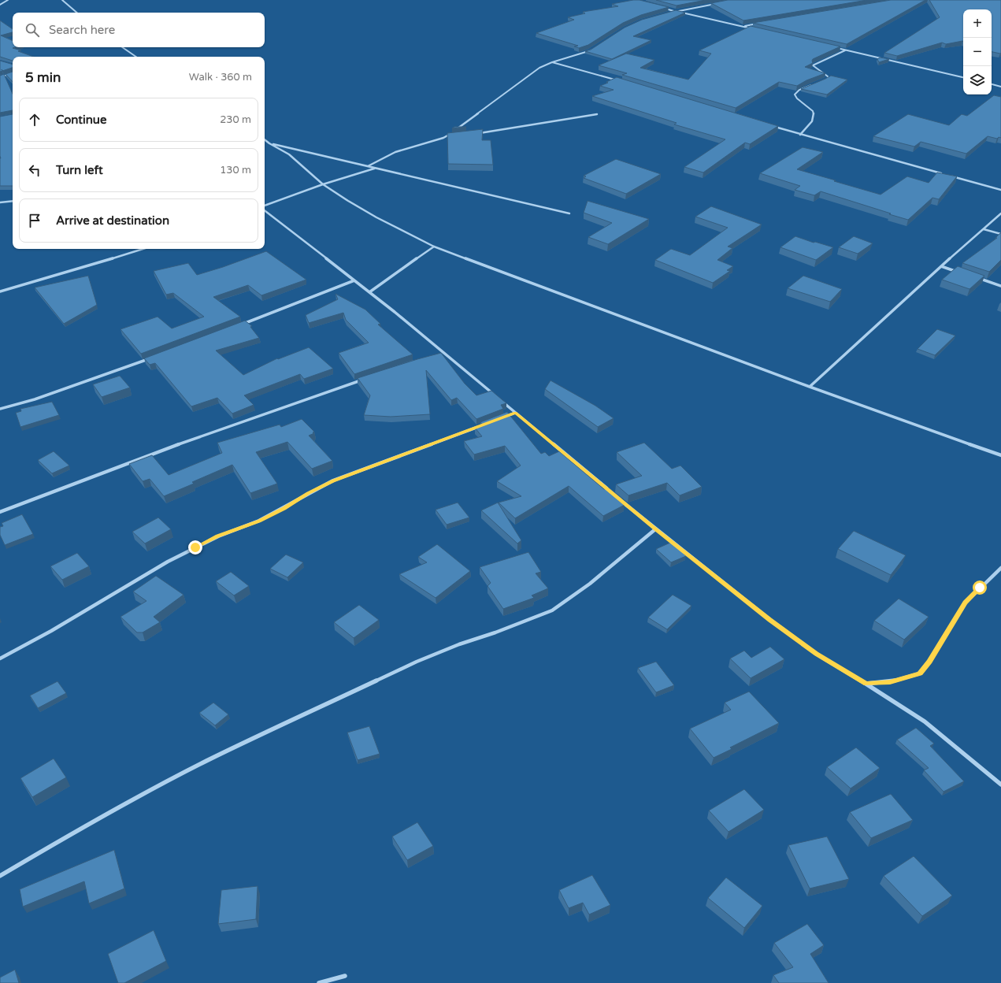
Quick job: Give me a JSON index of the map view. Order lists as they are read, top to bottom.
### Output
{
  "page": {
    "map_buttons": ["+", "−"],
    "search": "Search here",
    "heading": ["5 min", "Walk · 360 m"],
    "list": [
      ["Continue", "230 m"],
      ["Turn left", "130 m"],
      "Arrive at destination"
    ]
  }
}
